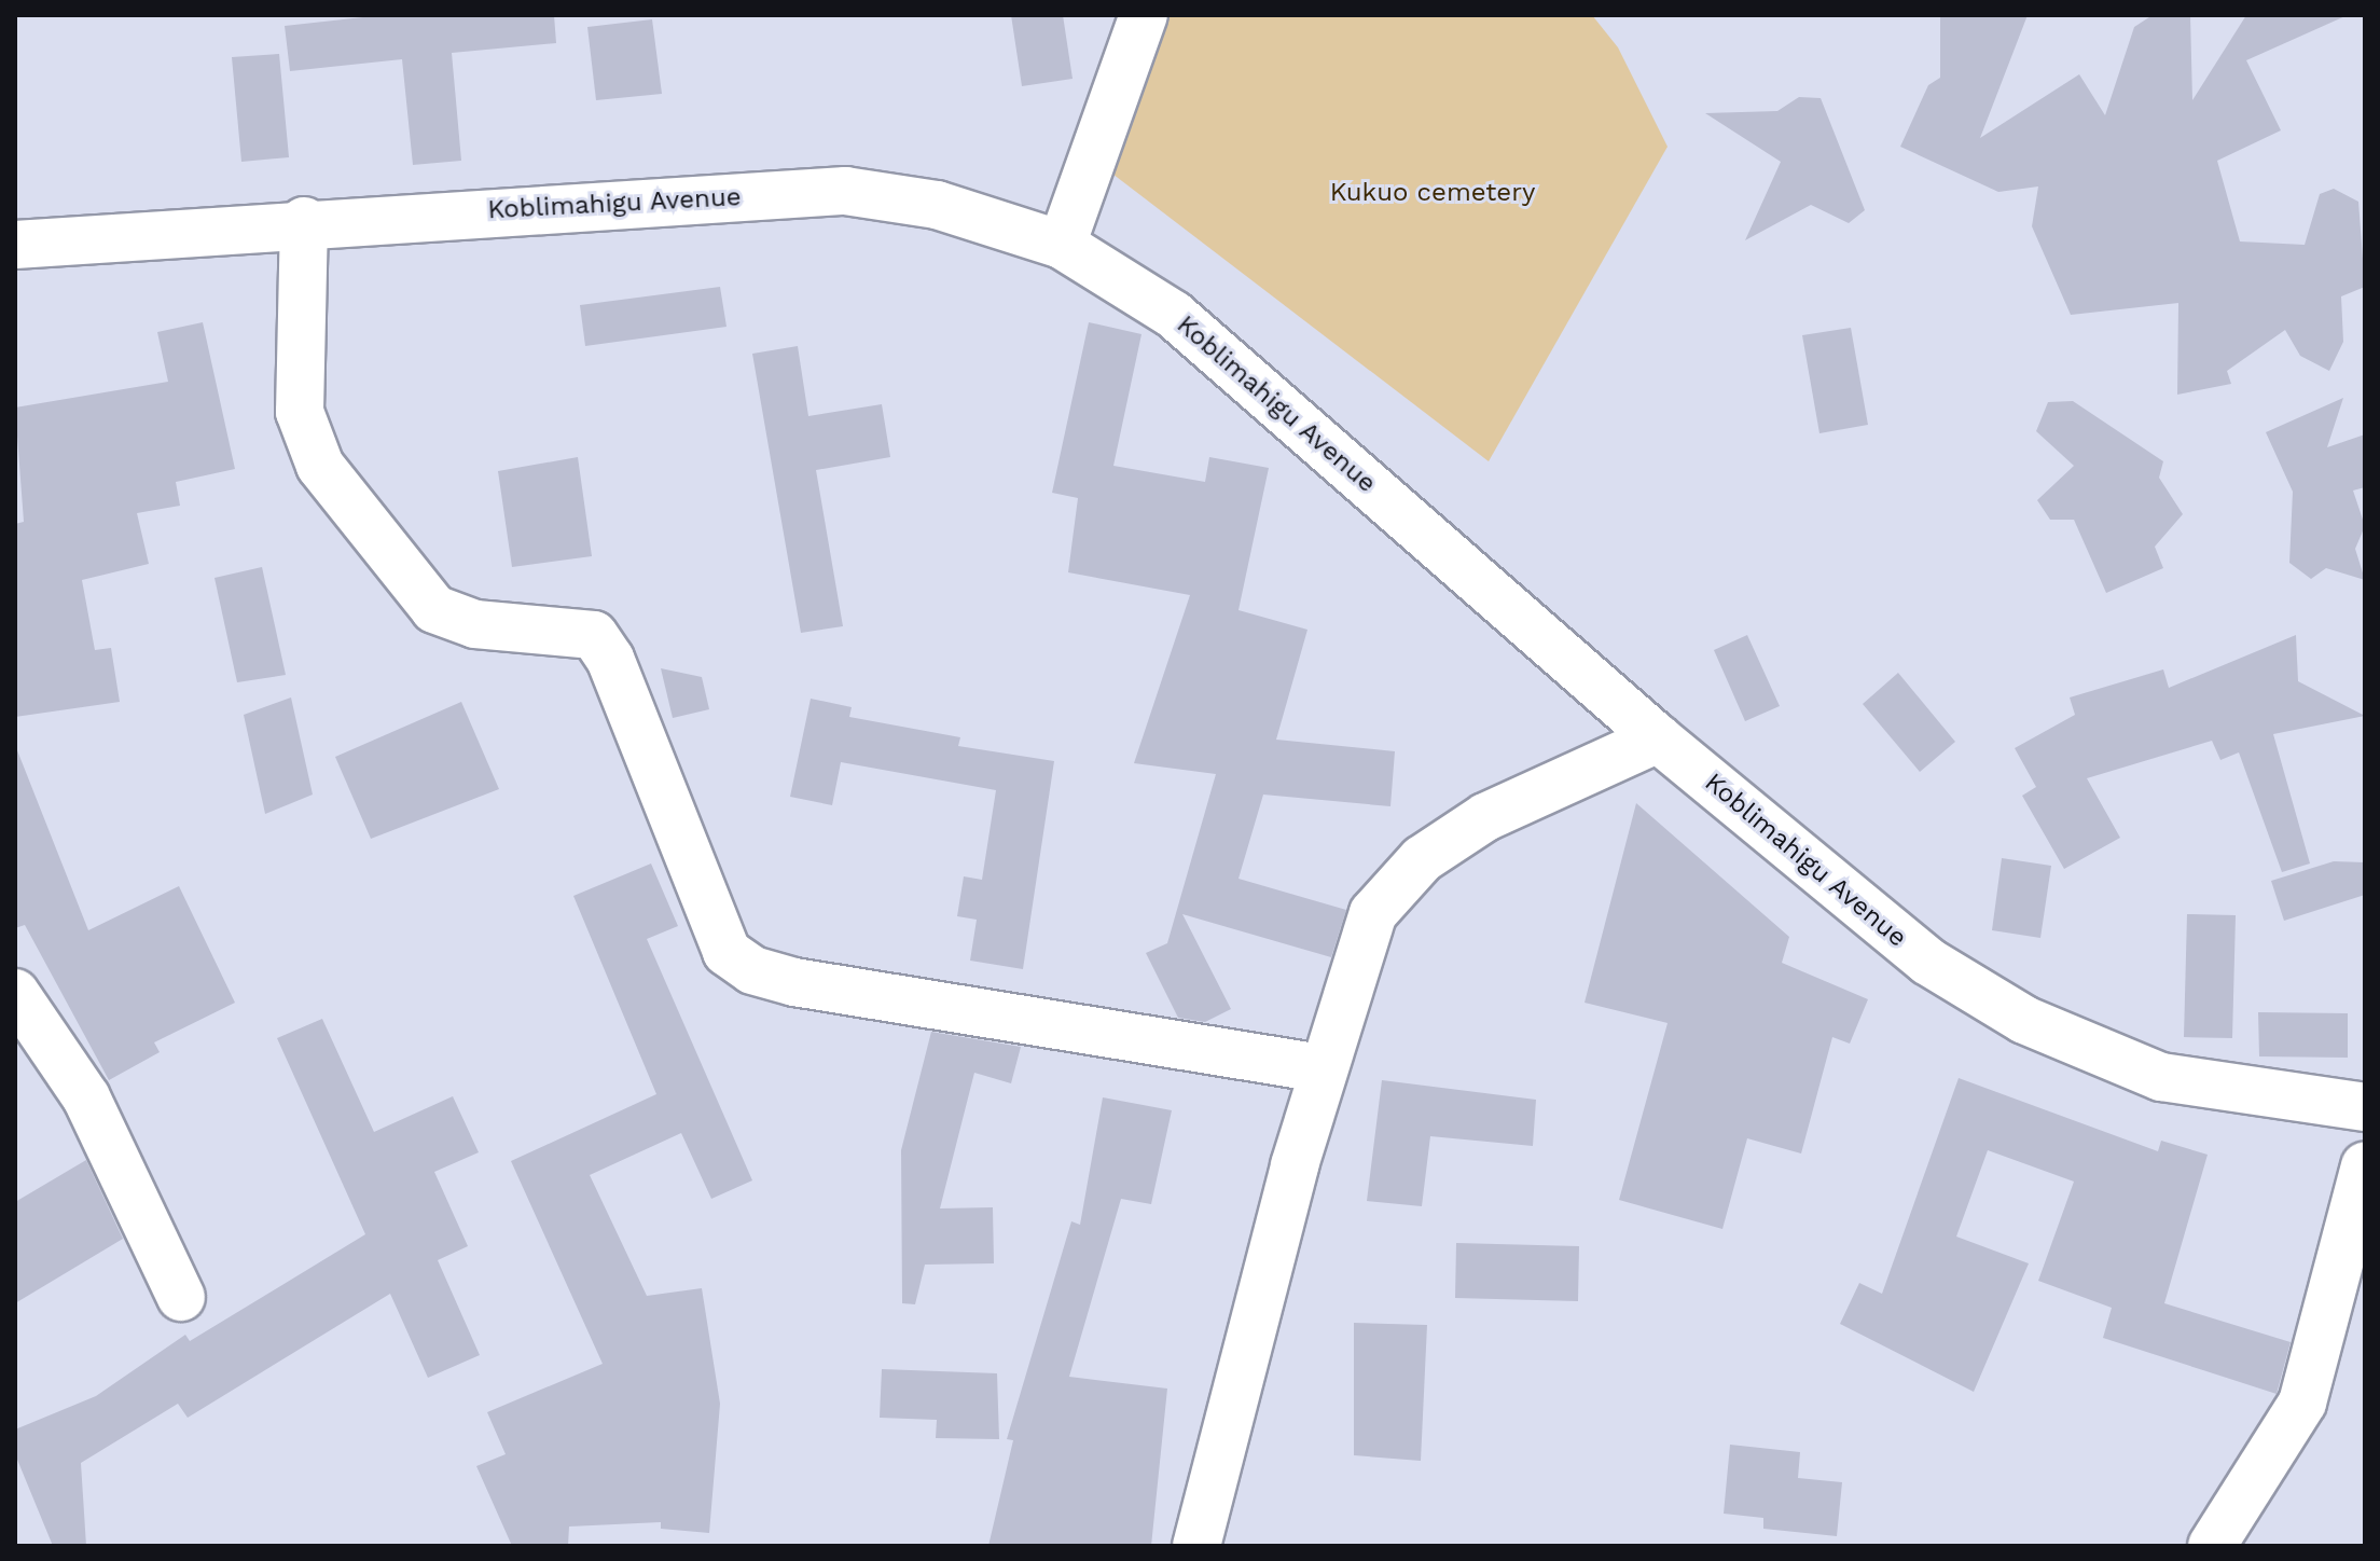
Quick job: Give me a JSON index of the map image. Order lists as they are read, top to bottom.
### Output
{
  "streets": {
    "street": ["Koblimahigu Avenue"]
  },
  "parks": ["Kukuo cemetery"]
}
